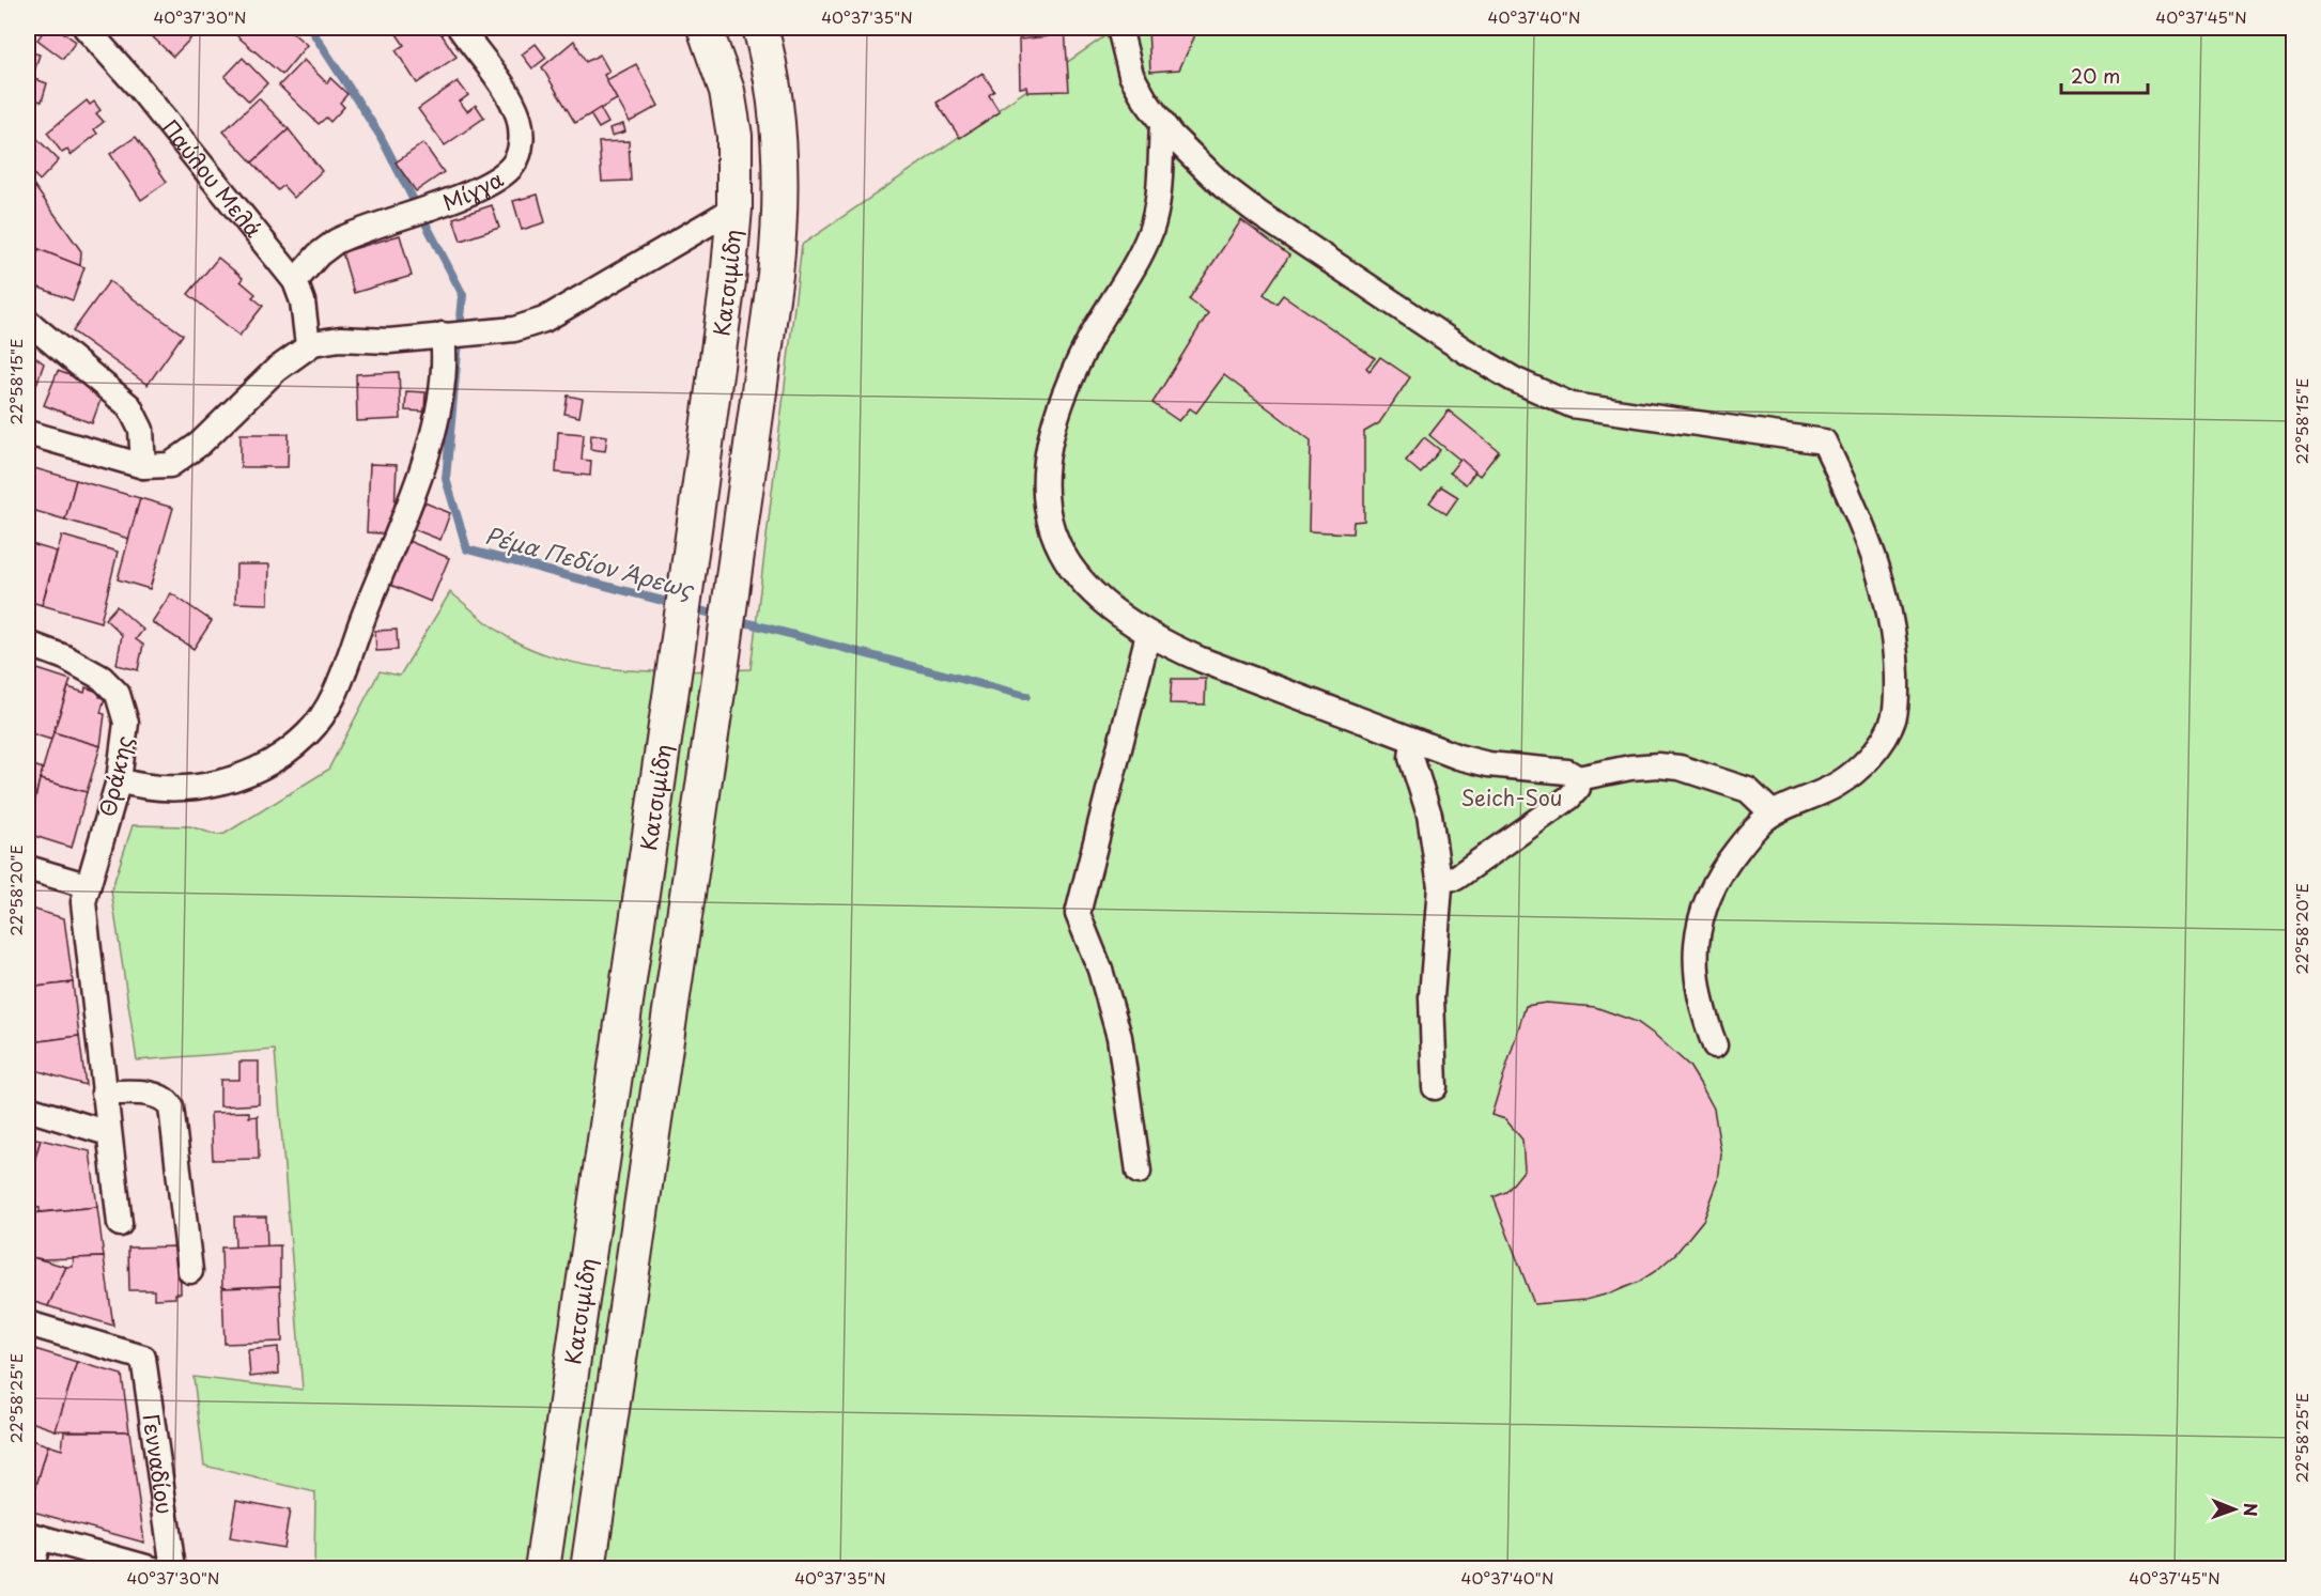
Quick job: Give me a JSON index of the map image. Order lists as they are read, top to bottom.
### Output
{
  "streets": {
    "main road": ["Κατσιμίδη"],
    "street": [
      "Παύλου Μελά",
      "Μίγγα",
      "Θράκης",
      "Γενναδίου"
    ]
  },
  "crossings": [
    ["Παύλου Μελά", "Μίγγα"]
  ],
  "water": ["Ρέμα Πεδίον Άρεως"],
  "parks": ["Seich-Sou"],
  "scale_bar": "20 m",
  "north": "right",
  "coordinates": [
    "40°37'30\"N",
    "40°37'35\"N",
    "40°37'40\"N",
    "40°37'45\"N",
    "22°58'15\"E",
    "22°58'20\"E",
    "22°58'25\"E"
  ]
}
